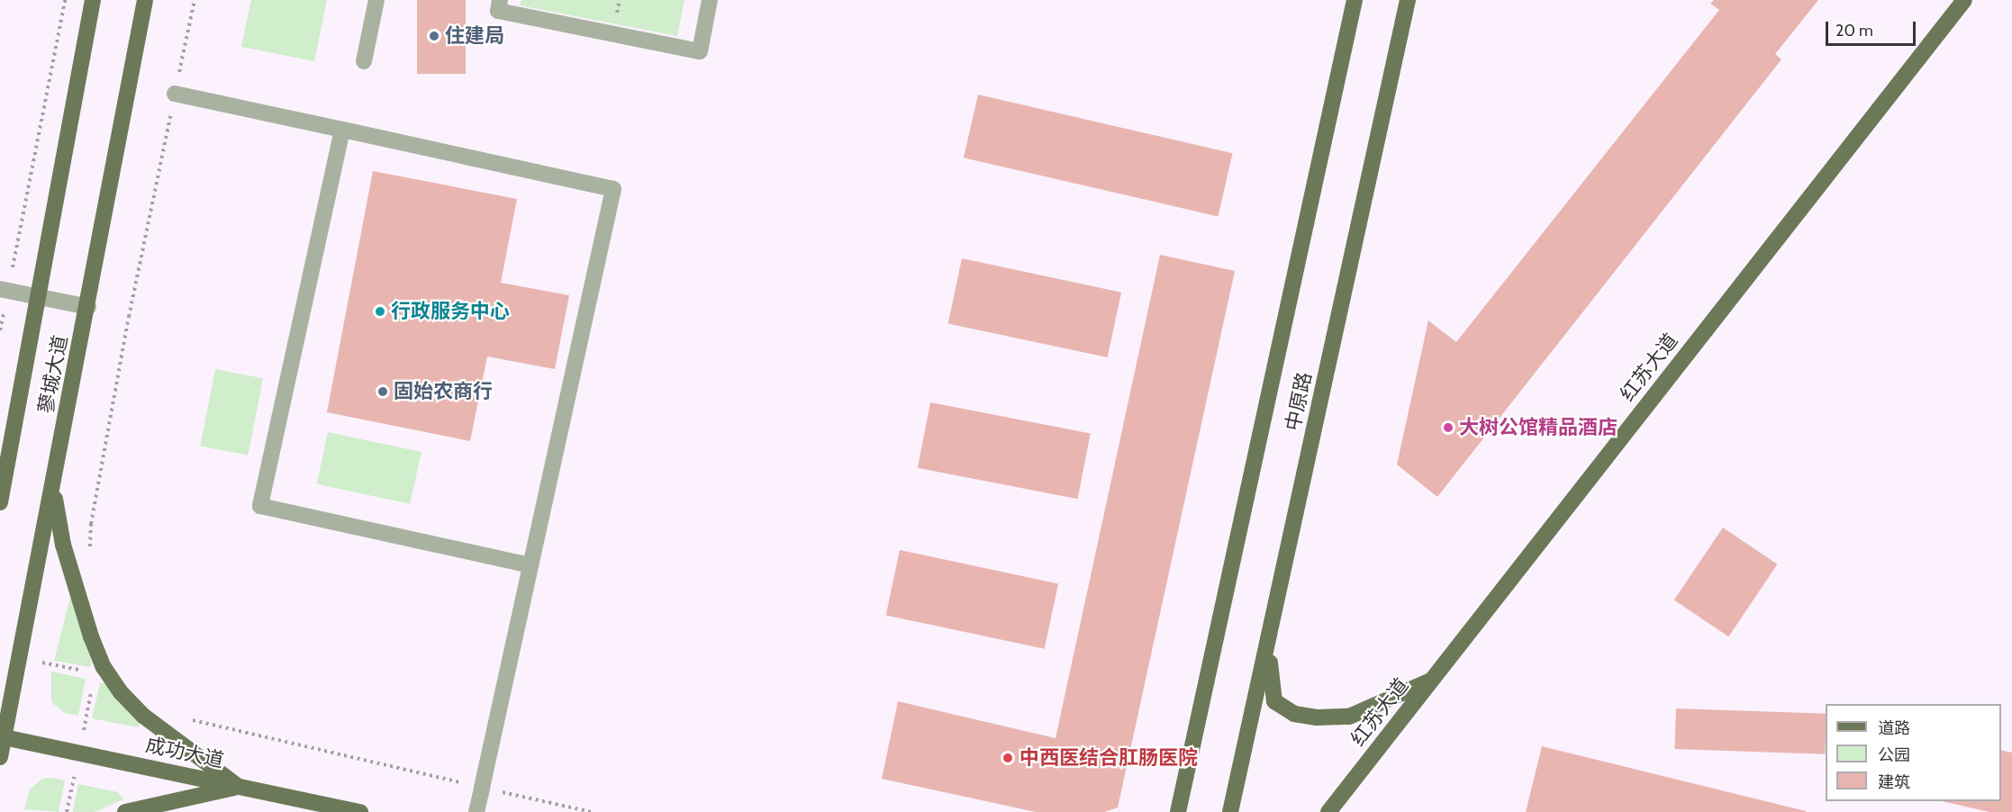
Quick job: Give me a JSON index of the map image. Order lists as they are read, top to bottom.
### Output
{
  "streets": {
    "main road": [
      "红苏大道",
      "蓼城大道",
      "中原路",
      "成功大道"
    ]
  },
  "crossings": [
    ["蓼城大道", "成功大道"]
  ],
  "places": [
    "住建局",
    "行政服务中心",
    "固始农商行",
    "大树公馆精品酒店",
    "中西医结合肛肠医院"
  ],
  "legend": ["道路", "公园", "建筑"],
  "scale_bar": "20 m"
}
